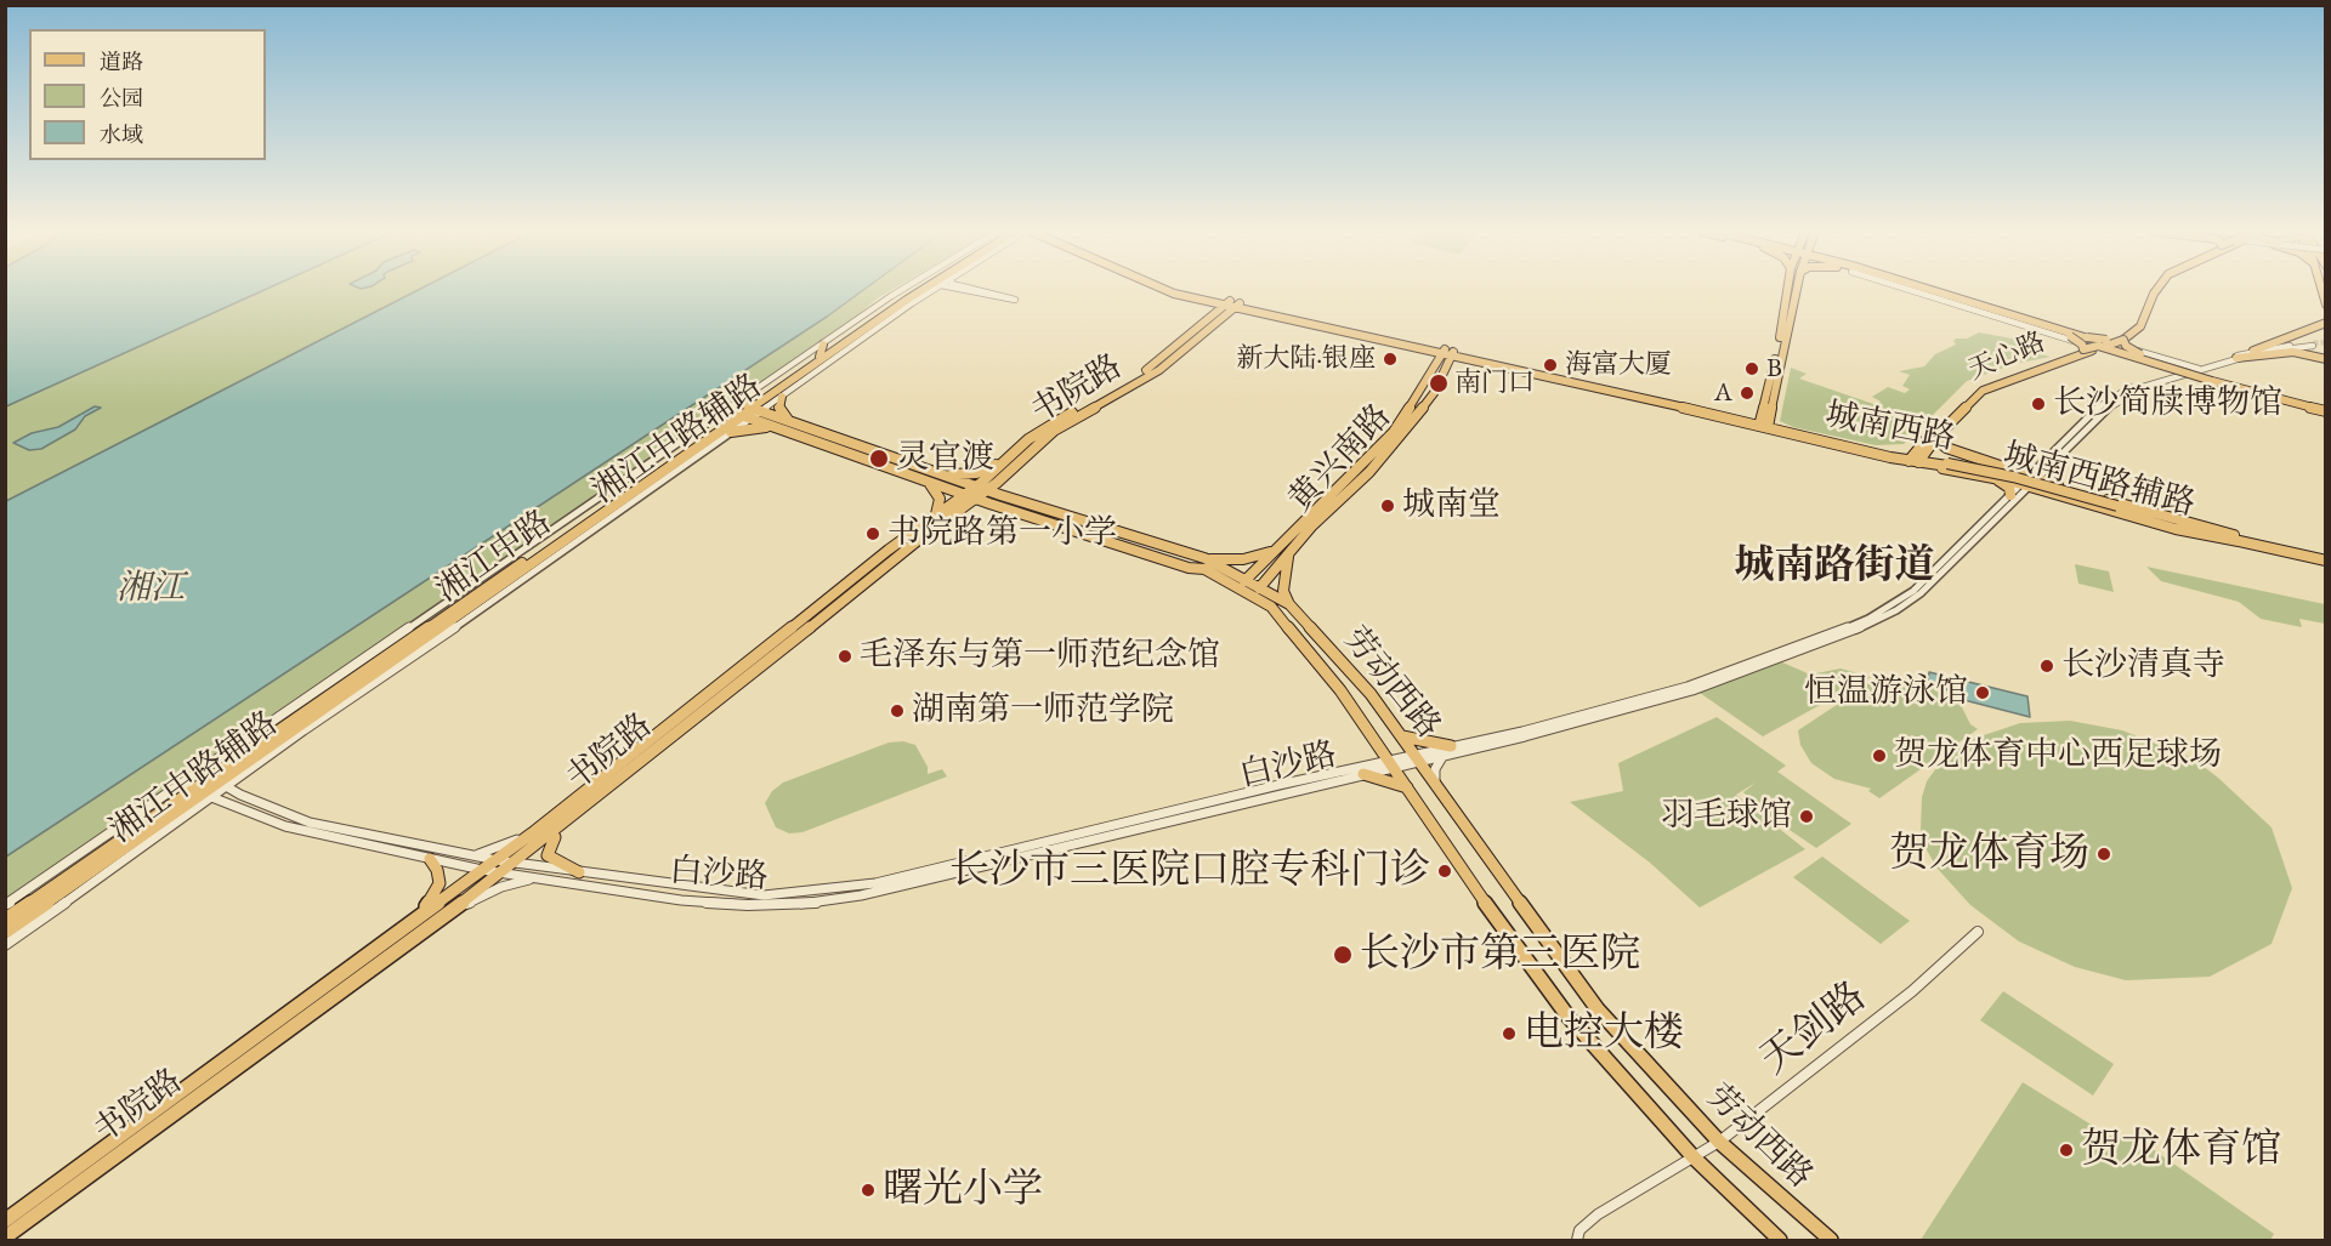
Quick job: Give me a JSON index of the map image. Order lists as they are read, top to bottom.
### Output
{
  "streets": {
    "main road": [
      "天心路",
      "书院路",
      "城南西路",
      "黄兴南路",
      "城南西路辅路",
      "湘江中路",
      "劳动西路"
    ],
    "street": ["湘江中路辅路", "白沙路", "天剑路"]
  },
  "crossings": [
    ["天心路", "城南西路"],
    ["天心路", "城南西路辅路"],
    ["书院路", "劳动西路"],
    ["书院路", "白沙路"],
    ["城南西路", "黄兴南路"],
    ["城南西路", "城南西路辅路"],
    ["湘江中路辅路", "湘江中路"],
    ["湘江中路辅路", "劳动西路"],
    ["湘江中路辅路", "白沙路"],
    ["黄兴南路", "劳动西路"],
    ["城南西路辅路", "白沙路"],
    ["湘江中路", "劳动西路"],
    ["湘江中路", "白沙路"],
    ["劳动西路", "白沙路"],
    ["劳动西路", "天剑路"]
  ],
  "districts": ["城南路街道"],
  "water": ["湘江"],
  "places": [
    "新大陆·银座",
    "海富大厦",
    "B",
    "南门口",
    "A",
    "长沙简牍博物馆",
    "灵官渡",
    "城南堂",
    "书院路第一小学",
    "毛泽东与第一师范纪念馆",
    "长沙清真寺",
    "恒温游泳馆",
    "湖南第一师范学院",
    "贺龙体育中心西足球场",
    "羽毛球馆",
    "贺龙体育场",
    "长沙市三医院口腔专科门诊",
    "长沙市第三医院",
    "电控大楼",
    "贺龙体育馆",
    "曙光小学"
  ],
  "legend": ["道路", "公园", "水域"]
}
